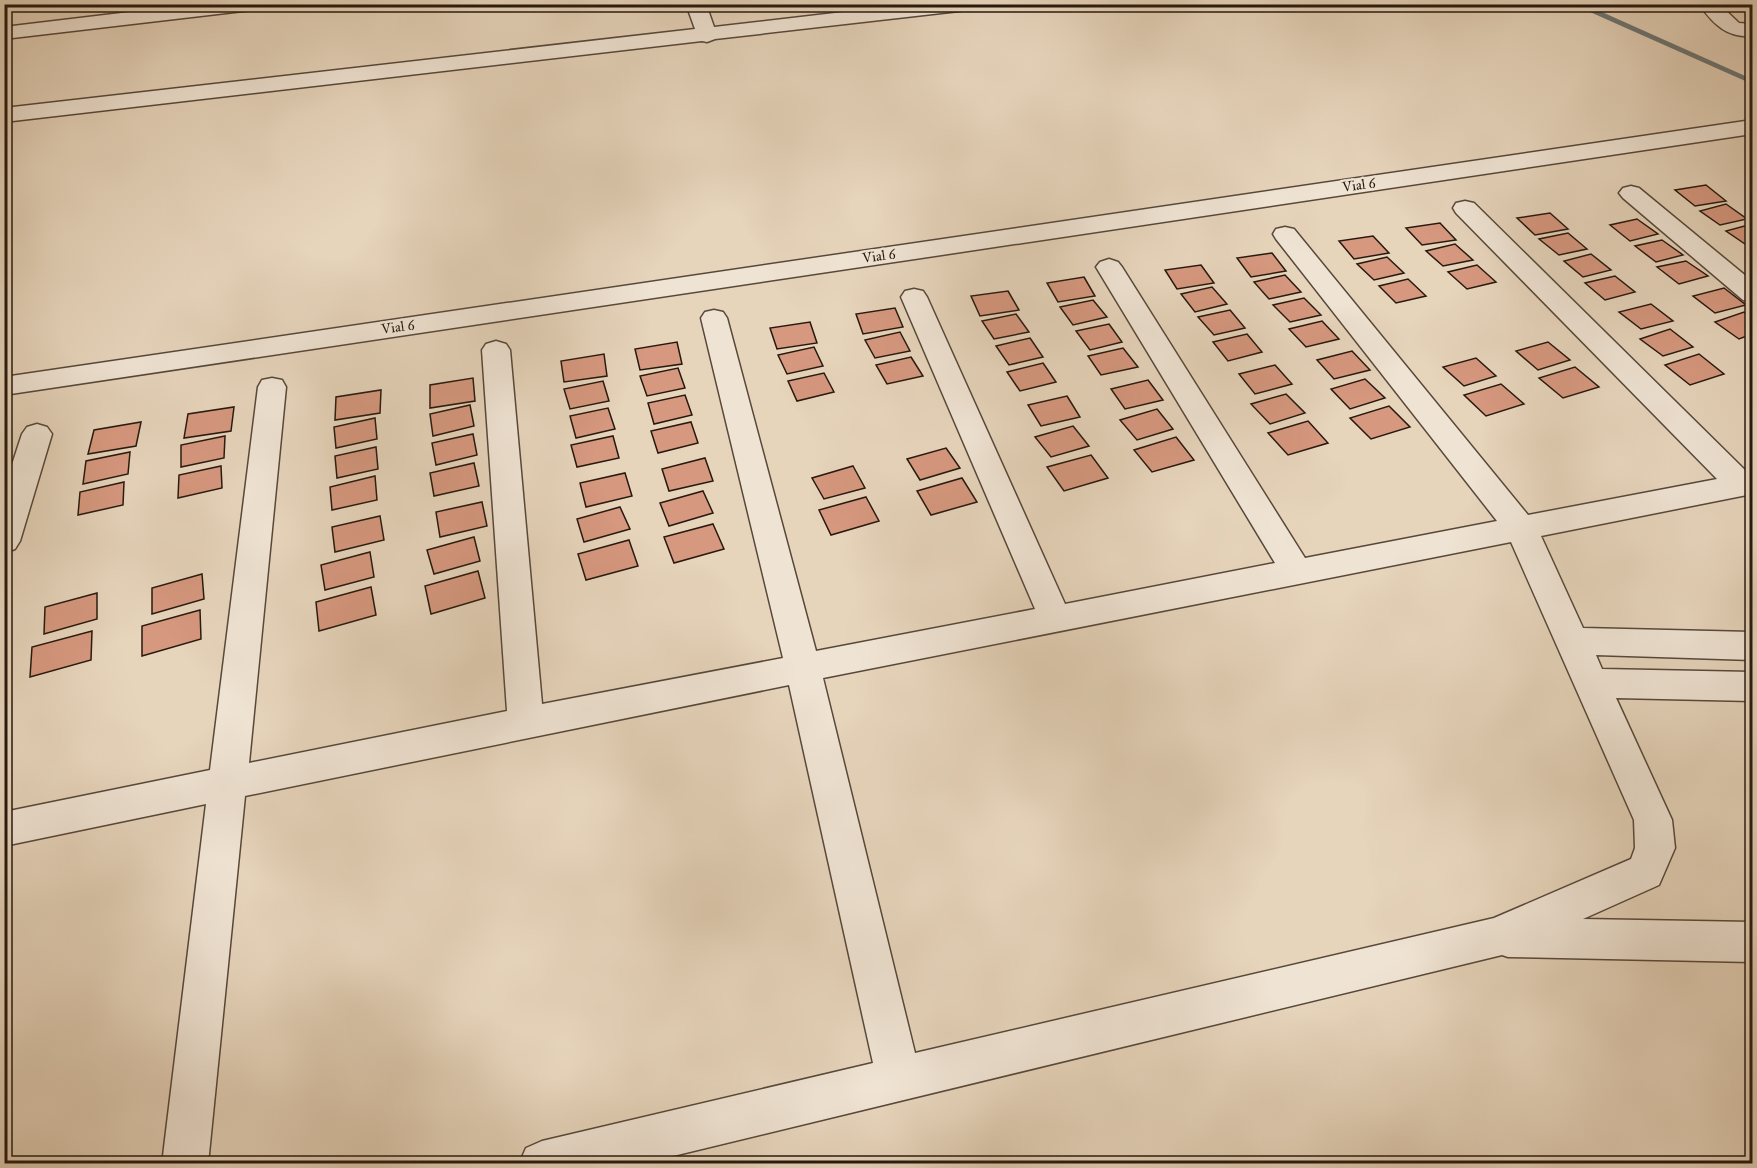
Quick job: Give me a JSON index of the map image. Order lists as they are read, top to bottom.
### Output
{
  "streets": {
    "street": ["Vial 6"]
  }
}
